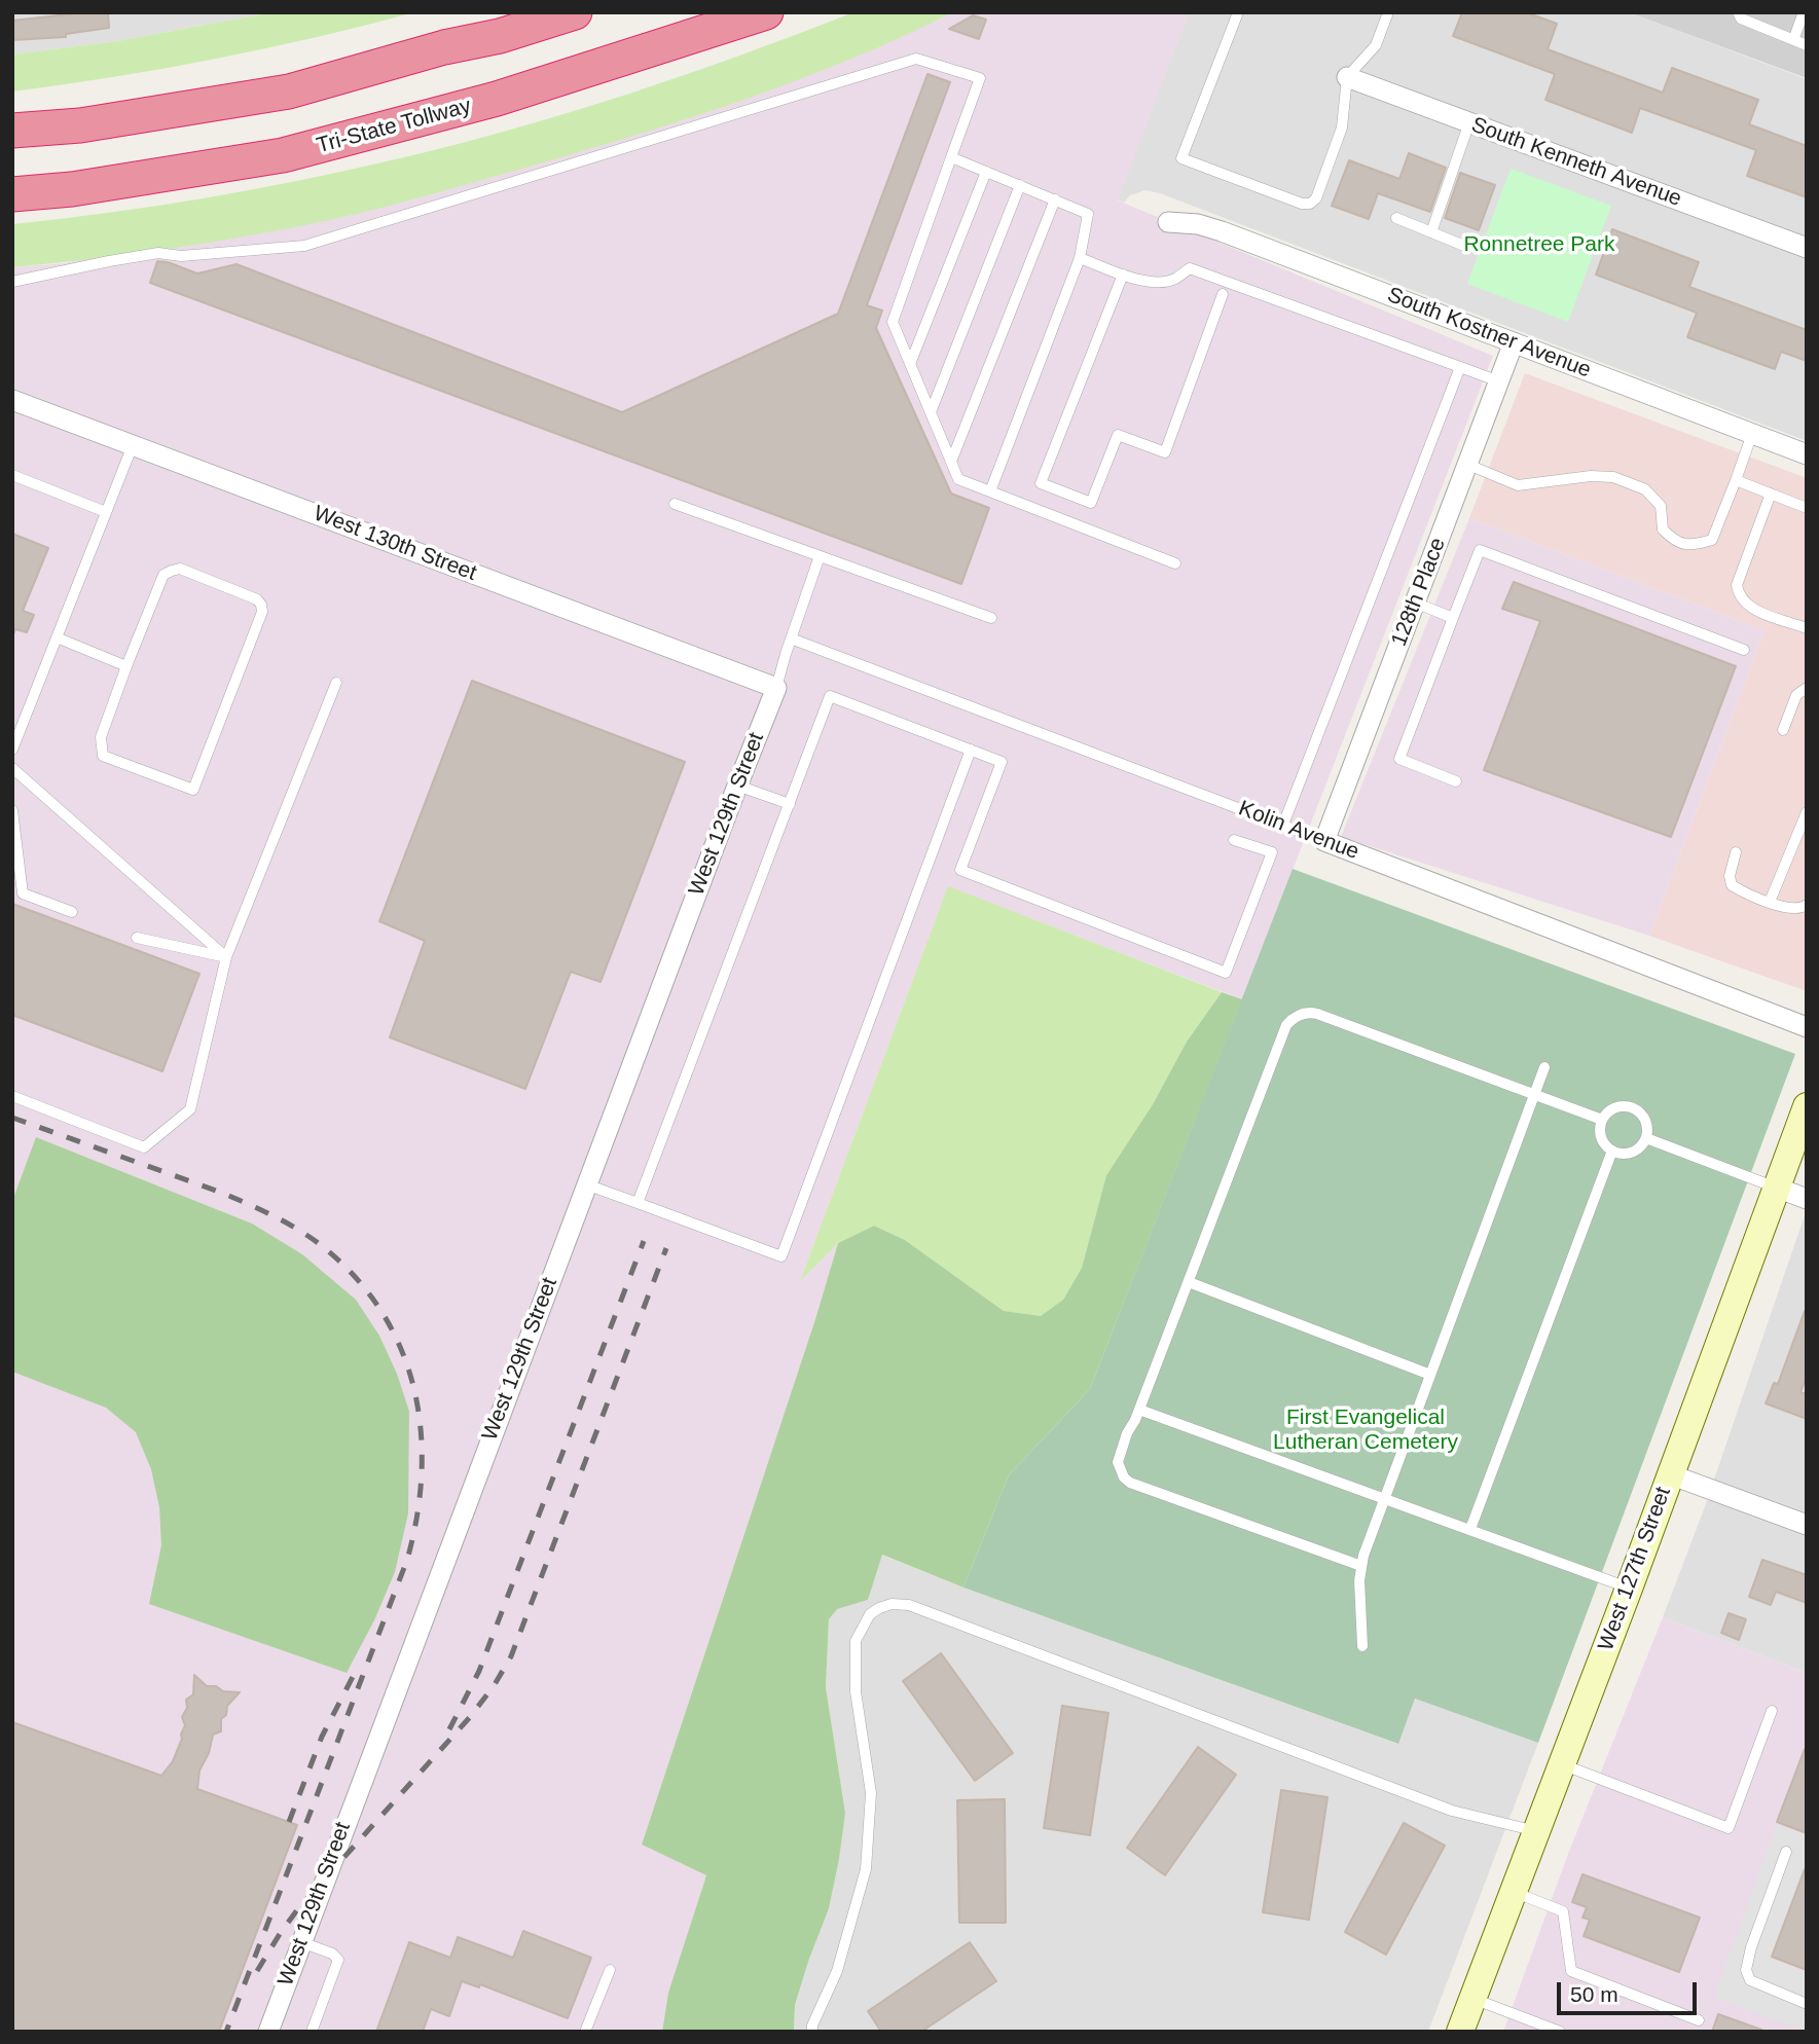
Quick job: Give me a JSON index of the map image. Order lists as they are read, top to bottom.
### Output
{
  "streets": {
    "highway": ["Tri-State Tollway"],
    "main road": ["West 127th Street"],
    "street": [
      "South Kenneth Avenue",
      "South Kostner Avenue",
      "West 130th Street",
      "128th Place",
      "West 129th Street",
      "Kolin Avenue"
    ]
  },
  "crossings": [
    ["South Kostner Avenue", "128th Place"],
    ["West 130th Street", "West 129th Street"],
    ["128th Place", "Kolin Avenue"]
  ],
  "parks": ["Ronnetree Park", "First Evangelical Lutheran Cemetery"],
  "scale_bar": "50 m"
}
